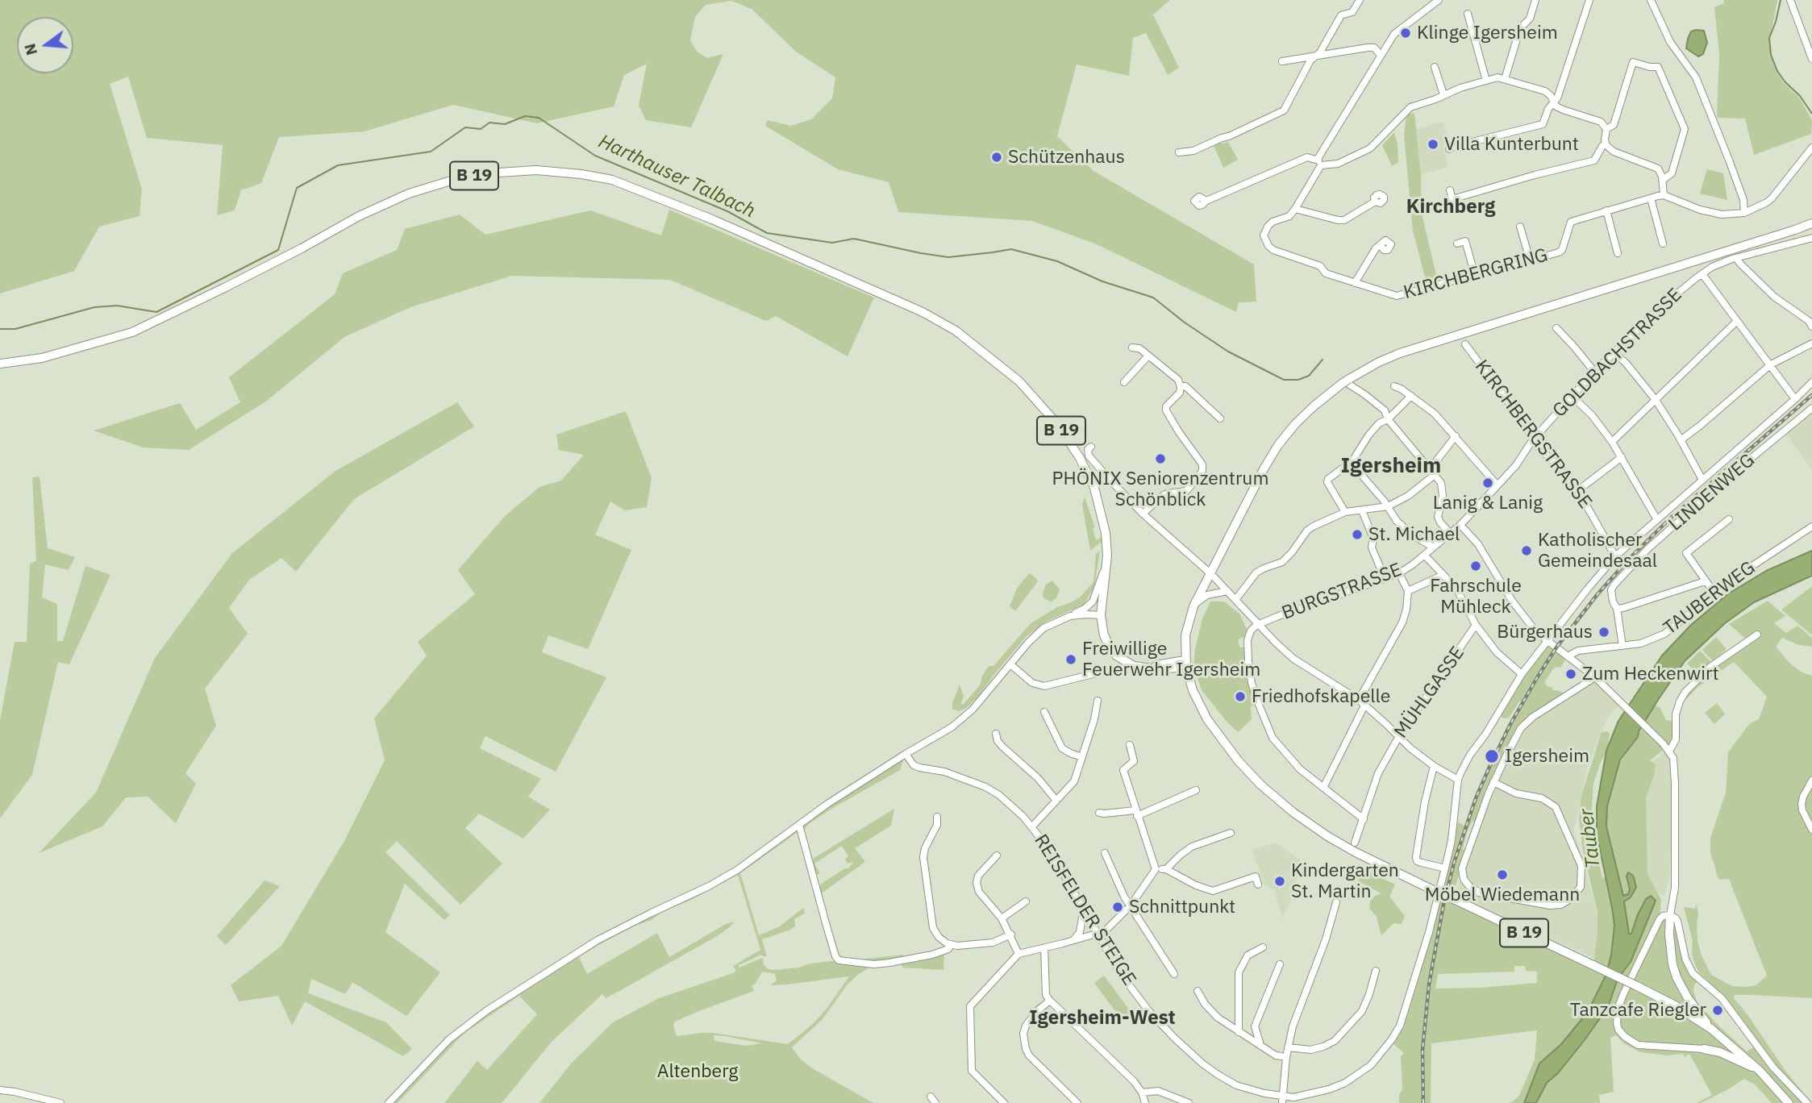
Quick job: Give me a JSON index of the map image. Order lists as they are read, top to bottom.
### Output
{
  "streets": {
    "main road": ["B 19"],
    "street": [
      "KIRCHBERGRING",
      "GOLDBACHSTRASSE",
      "KIRCHBERGSTRASSE",
      "LINDENWEG",
      "BURGSTRASSE",
      "TAUBERWEG",
      "MÜHLGASSE",
      "REISFELDER STEIGE"
    ]
  },
  "crossings": [
    ["GOLDBACHSTRASSE", "KIRCHBERGSTRASSE"],
    ["GOLDBACHSTRASSE", "BURGSTRASSE"],
    ["KIRCHBERGSTRASSE", "REISFELDER STEIGE"],
    ["LINDENWEG", "TAUBERWEG"]
  ],
  "districts": ["Kirchberg", "Igersheim", "Igersheim-West"],
  "water": ["Harthauser Talbach", "Tauber"],
  "parks": ["Altenberg"],
  "places": [
    "Klinge Igersheim",
    "Villa Kunterbunt",
    "Schützenhaus",
    "PHÖNIX Seniorenzentrum Schönblick",
    "Lanig & Lanig",
    "St. Michael",
    "Katholischer Gemeindesaal",
    "Fahrschule Mühleck",
    "Bürgerhaus",
    "Freiwillige Feuerwehr Igersheim",
    "Zum Heckenwirt",
    "Friedhofskapelle",
    "Igersheim",
    "Möbel Wiedemann",
    "Kindergarten St. Martin",
    "Schnittpunkt",
    "Tanzcafe Riegler"
  ],
  "north": "left"
}
